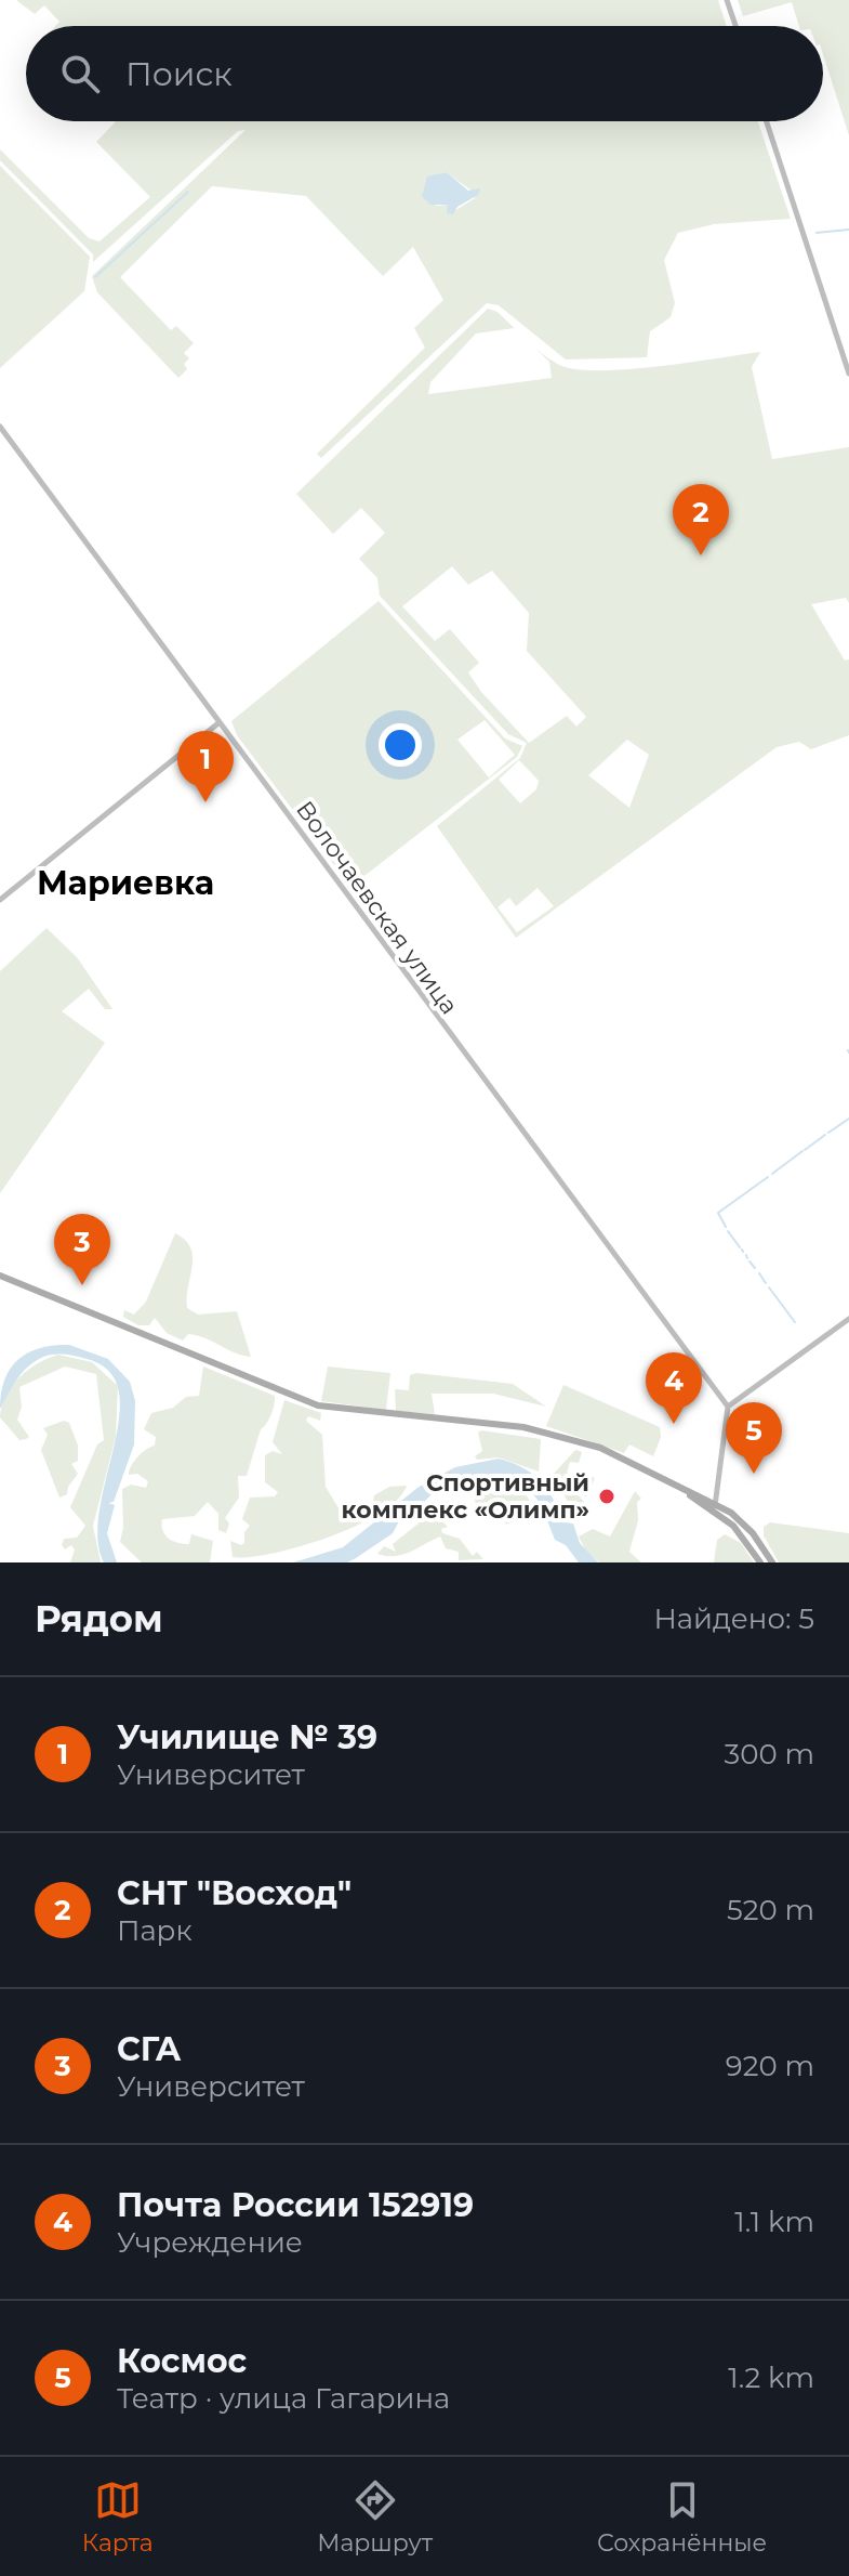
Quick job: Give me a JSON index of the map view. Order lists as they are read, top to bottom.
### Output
{
  "streets": {
    "street": ["Волочаевская улица"]
  },
  "districts": ["Мариевка"],
  "places": ["Спортивный комплекс «Олимп»"],
  "page": {
    "search": "Поиск",
    "pins": [
      "2",
      "1",
      "3",
      "4",
      "5"
    ],
    "heading": ["Рядом", "Найдено: 5"],
    "list": [
      {
        "mark": "1",
        "name": "Училище № 39",
        "note": "Университет",
        "value": "300 m"
      },
      {
        "mark": "2",
        "name": "СНТ \"Восход\"",
        "note": "Парк",
        "value": "520 m"
      },
      {
        "mark": "3",
        "name": "СГА",
        "note": "Университет",
        "value": "920 m"
      },
      {
        "mark": "4",
        "name": "Почта России 152919",
        "note": "Учреждение",
        "value": "1.1 km"
      },
      {
        "mark": "5",
        "name": "Космос",
        "note": "Театр · улица Гагарина",
        "value": "1.2 km"
      }
    ],
    "nav": ["Карта", "Маршрут", "Сохранённые"]
  }
}
